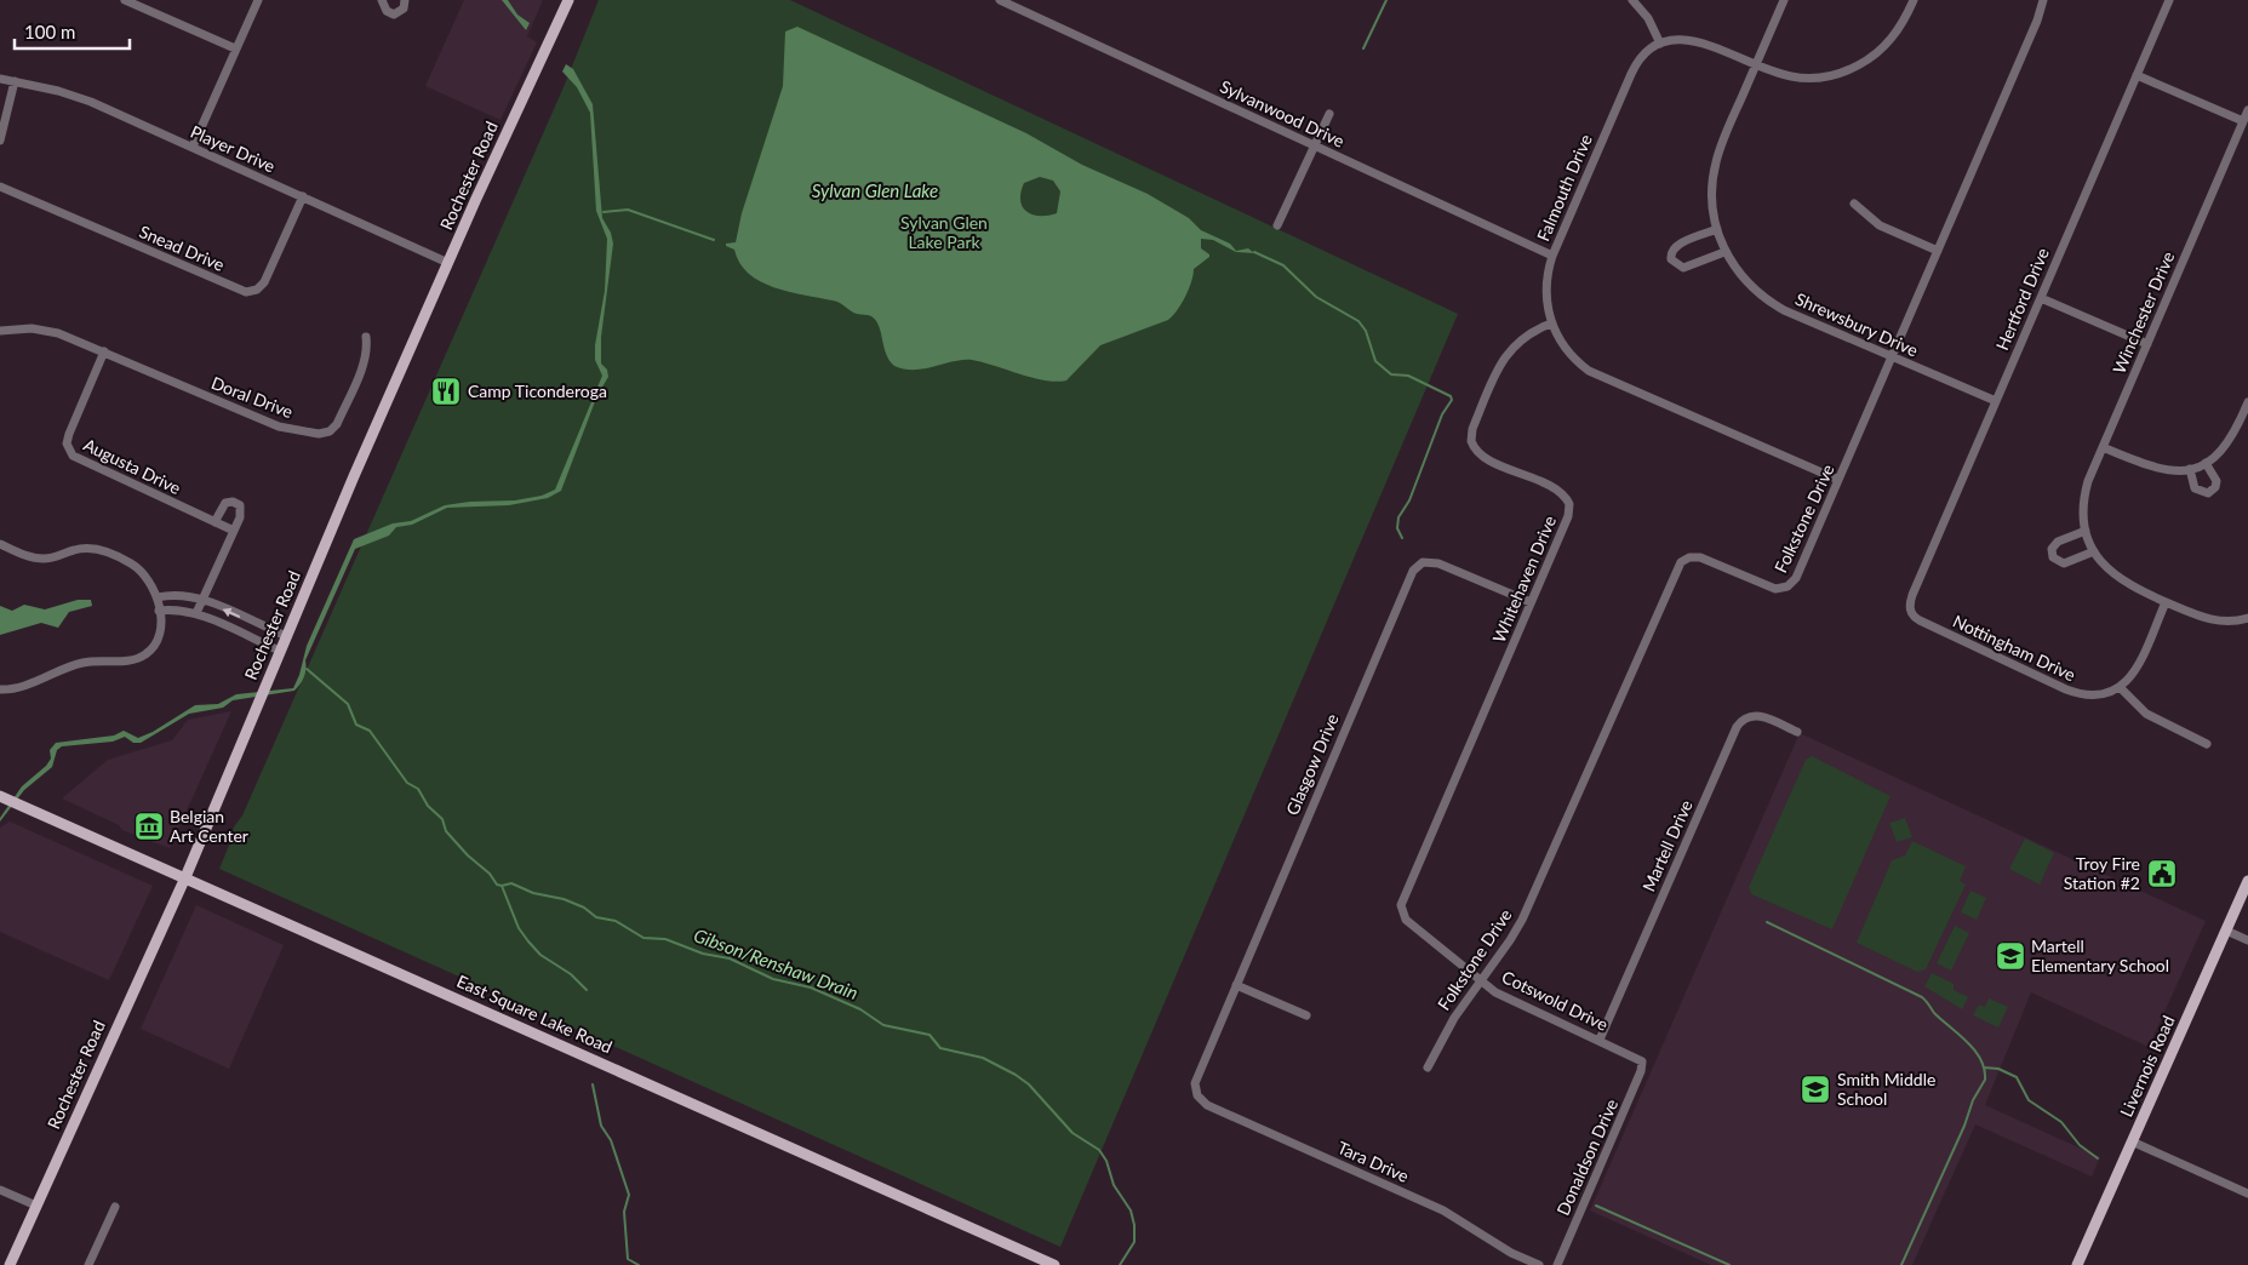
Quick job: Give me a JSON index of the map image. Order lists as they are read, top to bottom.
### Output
{
  "streets": {
    "main road": ["Rochester Road", "East Square Lake Road", "Livernois Road"],
    "street": [
      "Sylvanwood Drive",
      "Player Drive",
      "Falmouth Drive",
      "Snead Drive",
      "Hertford Drive",
      "Winchester Drive",
      "Shrewsbury Drive",
      "Doral Drive",
      "Augusta Drive",
      "Folkstone Drive",
      "Whitehaven Drive",
      "Nottingham Drive",
      "Glasgow Drive",
      "Martell Drive",
      "Cotswold Drive",
      "Donaldson Drive",
      "Tara Drive"
    ]
  },
  "crossings": [
    ["Sylvanwood Drive", "Falmouth Drive"],
    ["Player Drive", "Rochester Road"],
    ["Player Drive", "Snead Drive"],
    ["Rochester Road", "East Square Lake Road"],
    ["Falmouth Drive", "Folkstone Drive"],
    ["Falmouth Drive", "Whitehaven Drive"],
    ["Hertford Drive", "Shrewsbury Drive"],
    ["Hertford Drive", "Nottingham Drive"],
    ["Shrewsbury Drive", "Folkstone Drive"],
    ["Doral Drive", "Augusta Drive"],
    ["Folkstone Drive", "Cotswold Drive"],
    ["Whitehaven Drive", "Glasgow Drive"],
    ["Whitehaven Drive", "Cotswold Drive"],
    ["Glasgow Drive", "Tara Drive"],
    ["Martell Drive", "Cotswold Drive"],
    ["Cotswold Drive", "Donaldson Drive"]
  ],
  "water": ["Sylvan Glen Lake", "Gibson/Renshaw Drain"],
  "parks": ["Sylvan Glen Lake Park"],
  "places": {
    "restaurant": ["Camp Ticonderoga"],
    "museum": ["Belgian Art Center"],
    "public building": ["Troy Fire Station #2"],
    "school or university": ["Martell Elementary School", "Smith Middle School"]
  },
  "scale_bar": "100 m"
}
